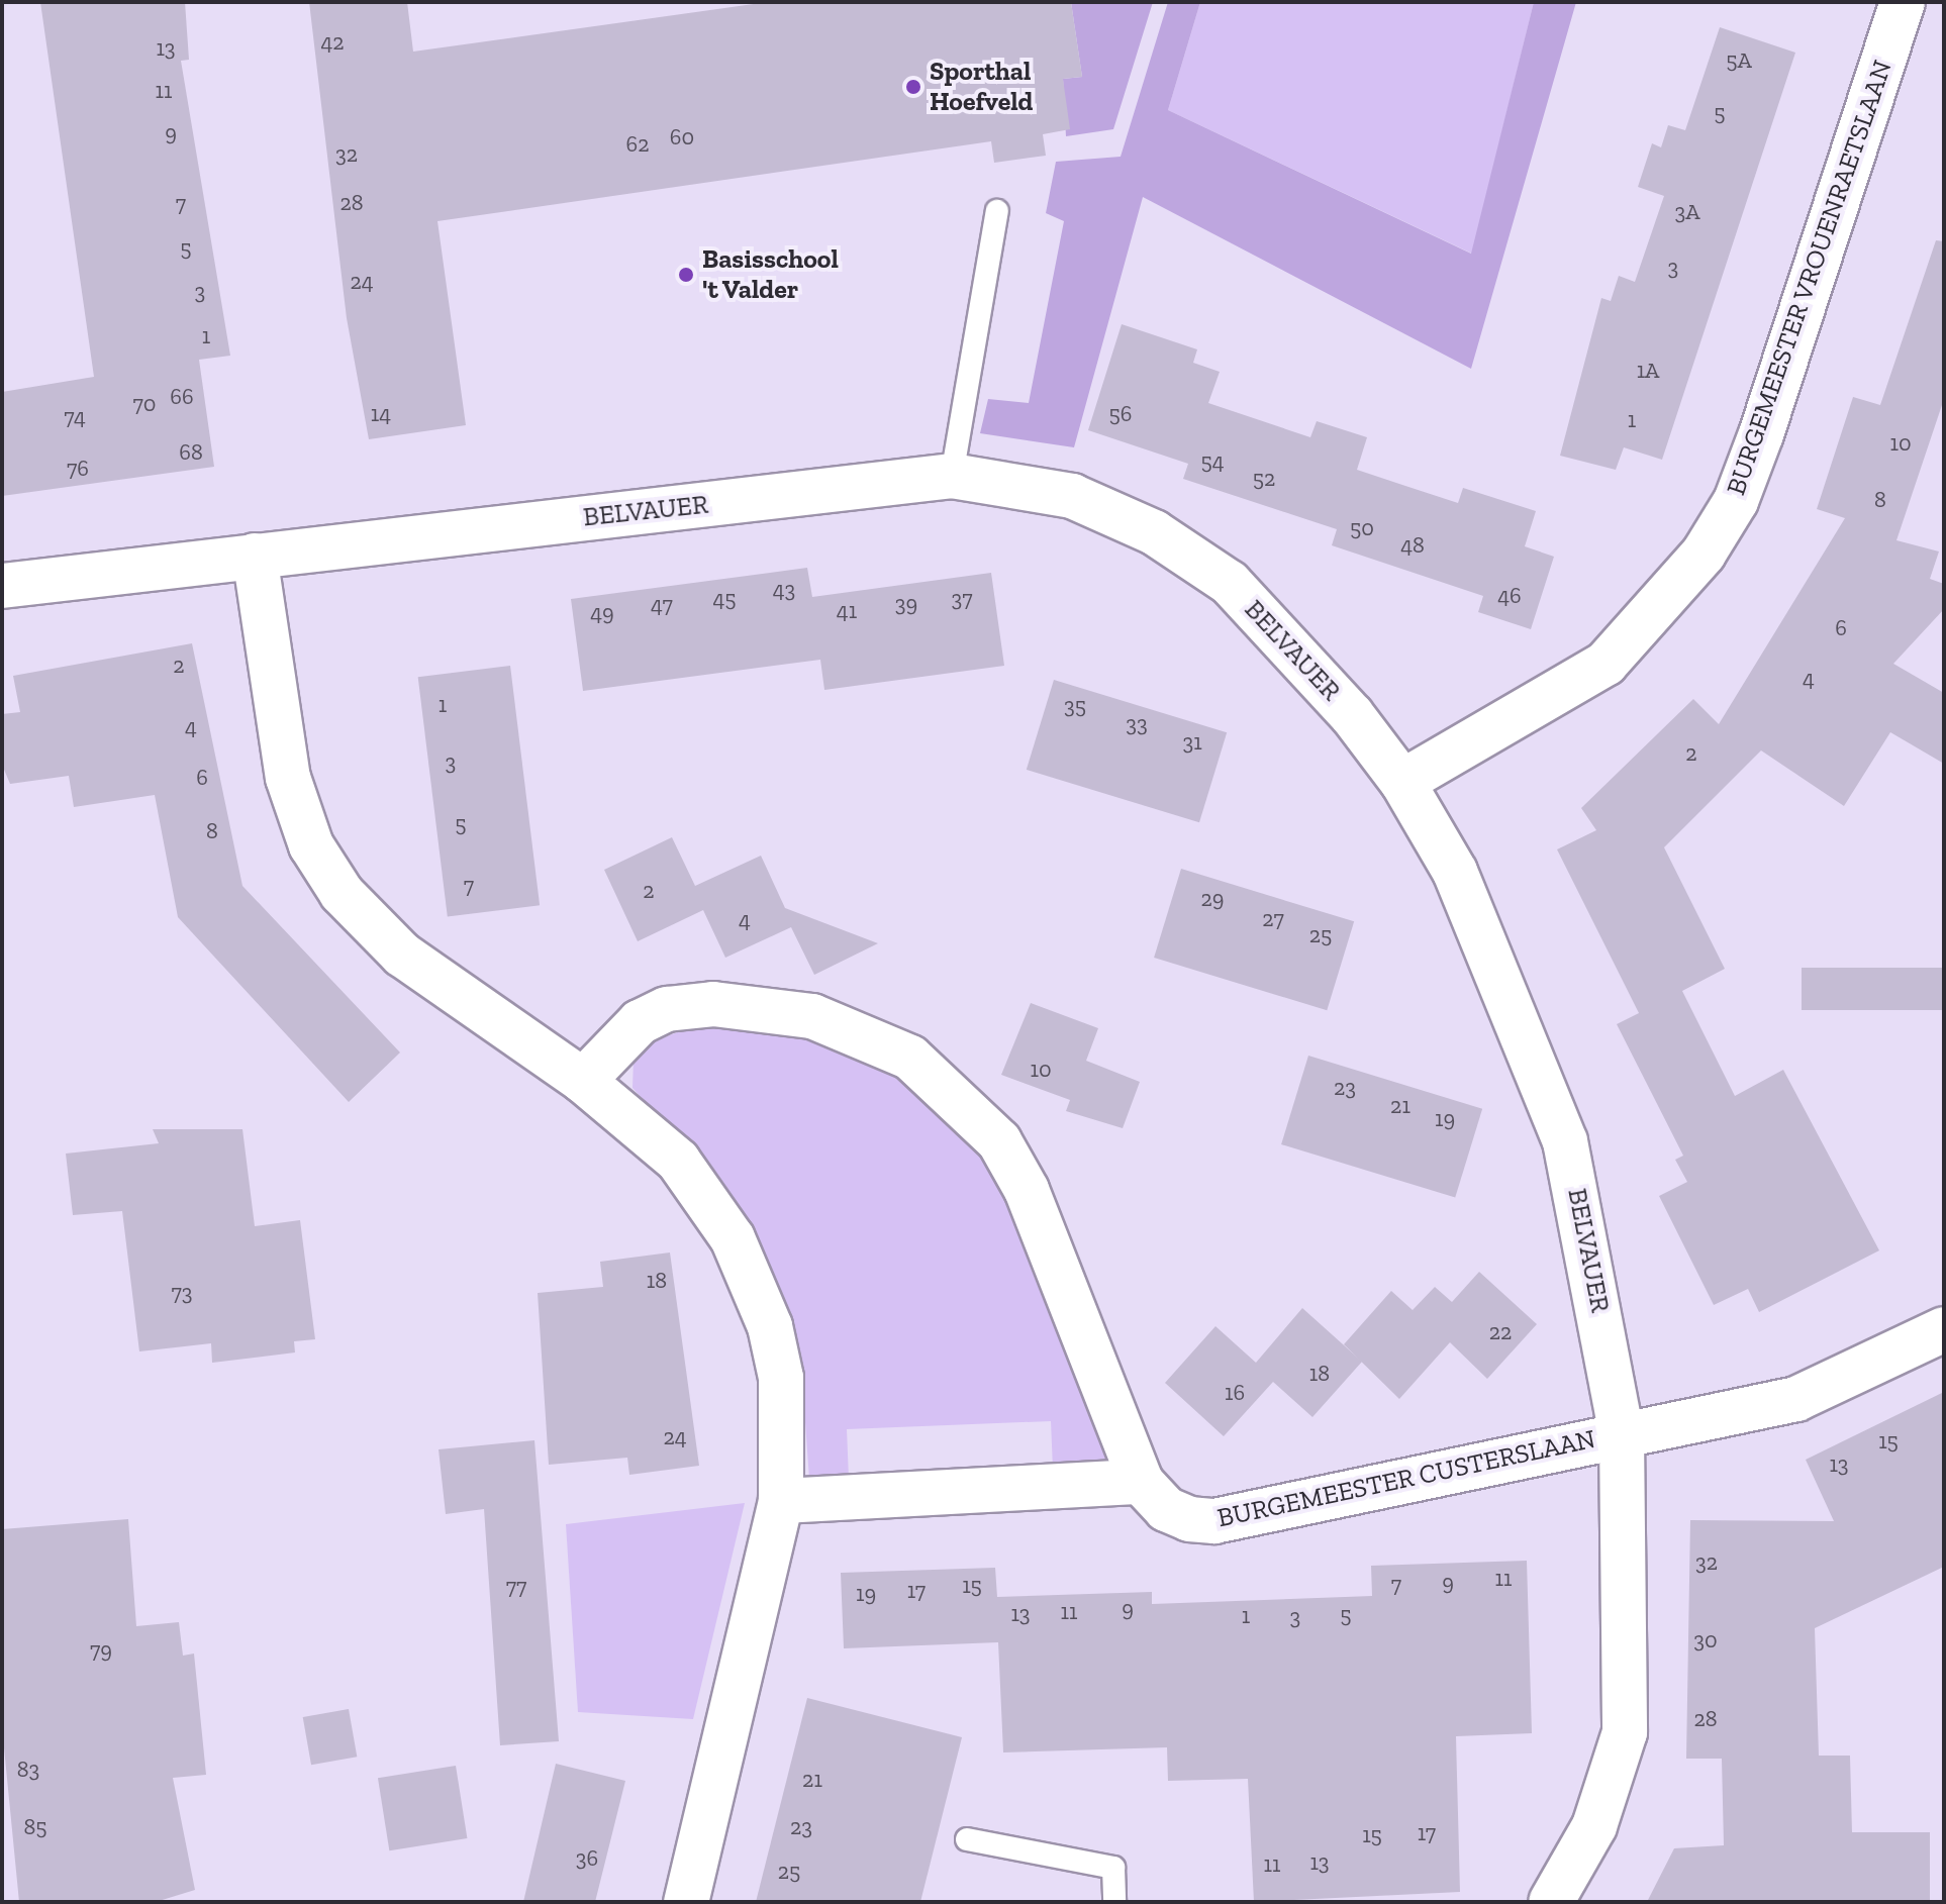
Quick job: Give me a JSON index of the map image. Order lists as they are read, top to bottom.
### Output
{
  "streets": {
    "street": ["BURGEMEESTER VROUENRAETSLAAN", "BELVAUER", "BURGEMEESTER CUSTERSLAAN"]
  },
  "crossings": [
    ["BURGEMEESTER VROUENRAETSLAAN", "BELVAUER"],
    ["BELVAUER", "BURGEMEESTER CUSTERSLAAN"]
  ],
  "places": ["Sporthal Hoefveld", "Basisschool 't Valder"],
  "house_numbers": [
    "42",
    "13",
    "5A",
    "11",
    "5",
    "9",
    "60",
    "62",
    "32",
    "28",
    "7",
    "3A",
    "5",
    "3",
    "24",
    "3",
    "1",
    "1A",
    "66",
    "70",
    "14",
    "56",
    "74",
    "1",
    "10",
    "68",
    "54",
    "76",
    "52",
    "8",
    "50",
    "48",
    "43",
    "46",
    "45",
    "37",
    "39",
    "47",
    "41",
    "49",
    "6",
    "2",
    "4",
    "1",
    "35",
    "33",
    "4",
    "31",
    "2",
    "3",
    "6",
    "5",
    "8",
    "7",
    "2",
    "29",
    "27",
    "4",
    "25",
    "10",
    "23",
    "21",
    "19",
    "18",
    "73",
    "22",
    "18",
    "16",
    "24",
    "15",
    "13",
    "32",
    "11",
    "9",
    "7",
    "15",
    "77",
    "17",
    "19",
    "9",
    "11",
    "13",
    "5",
    "1",
    "3",
    "30",
    "79",
    "28",
    "83",
    "21",
    "85",
    "23",
    "17",
    "15",
    "36",
    "13",
    "11",
    "25"
  ]
}
